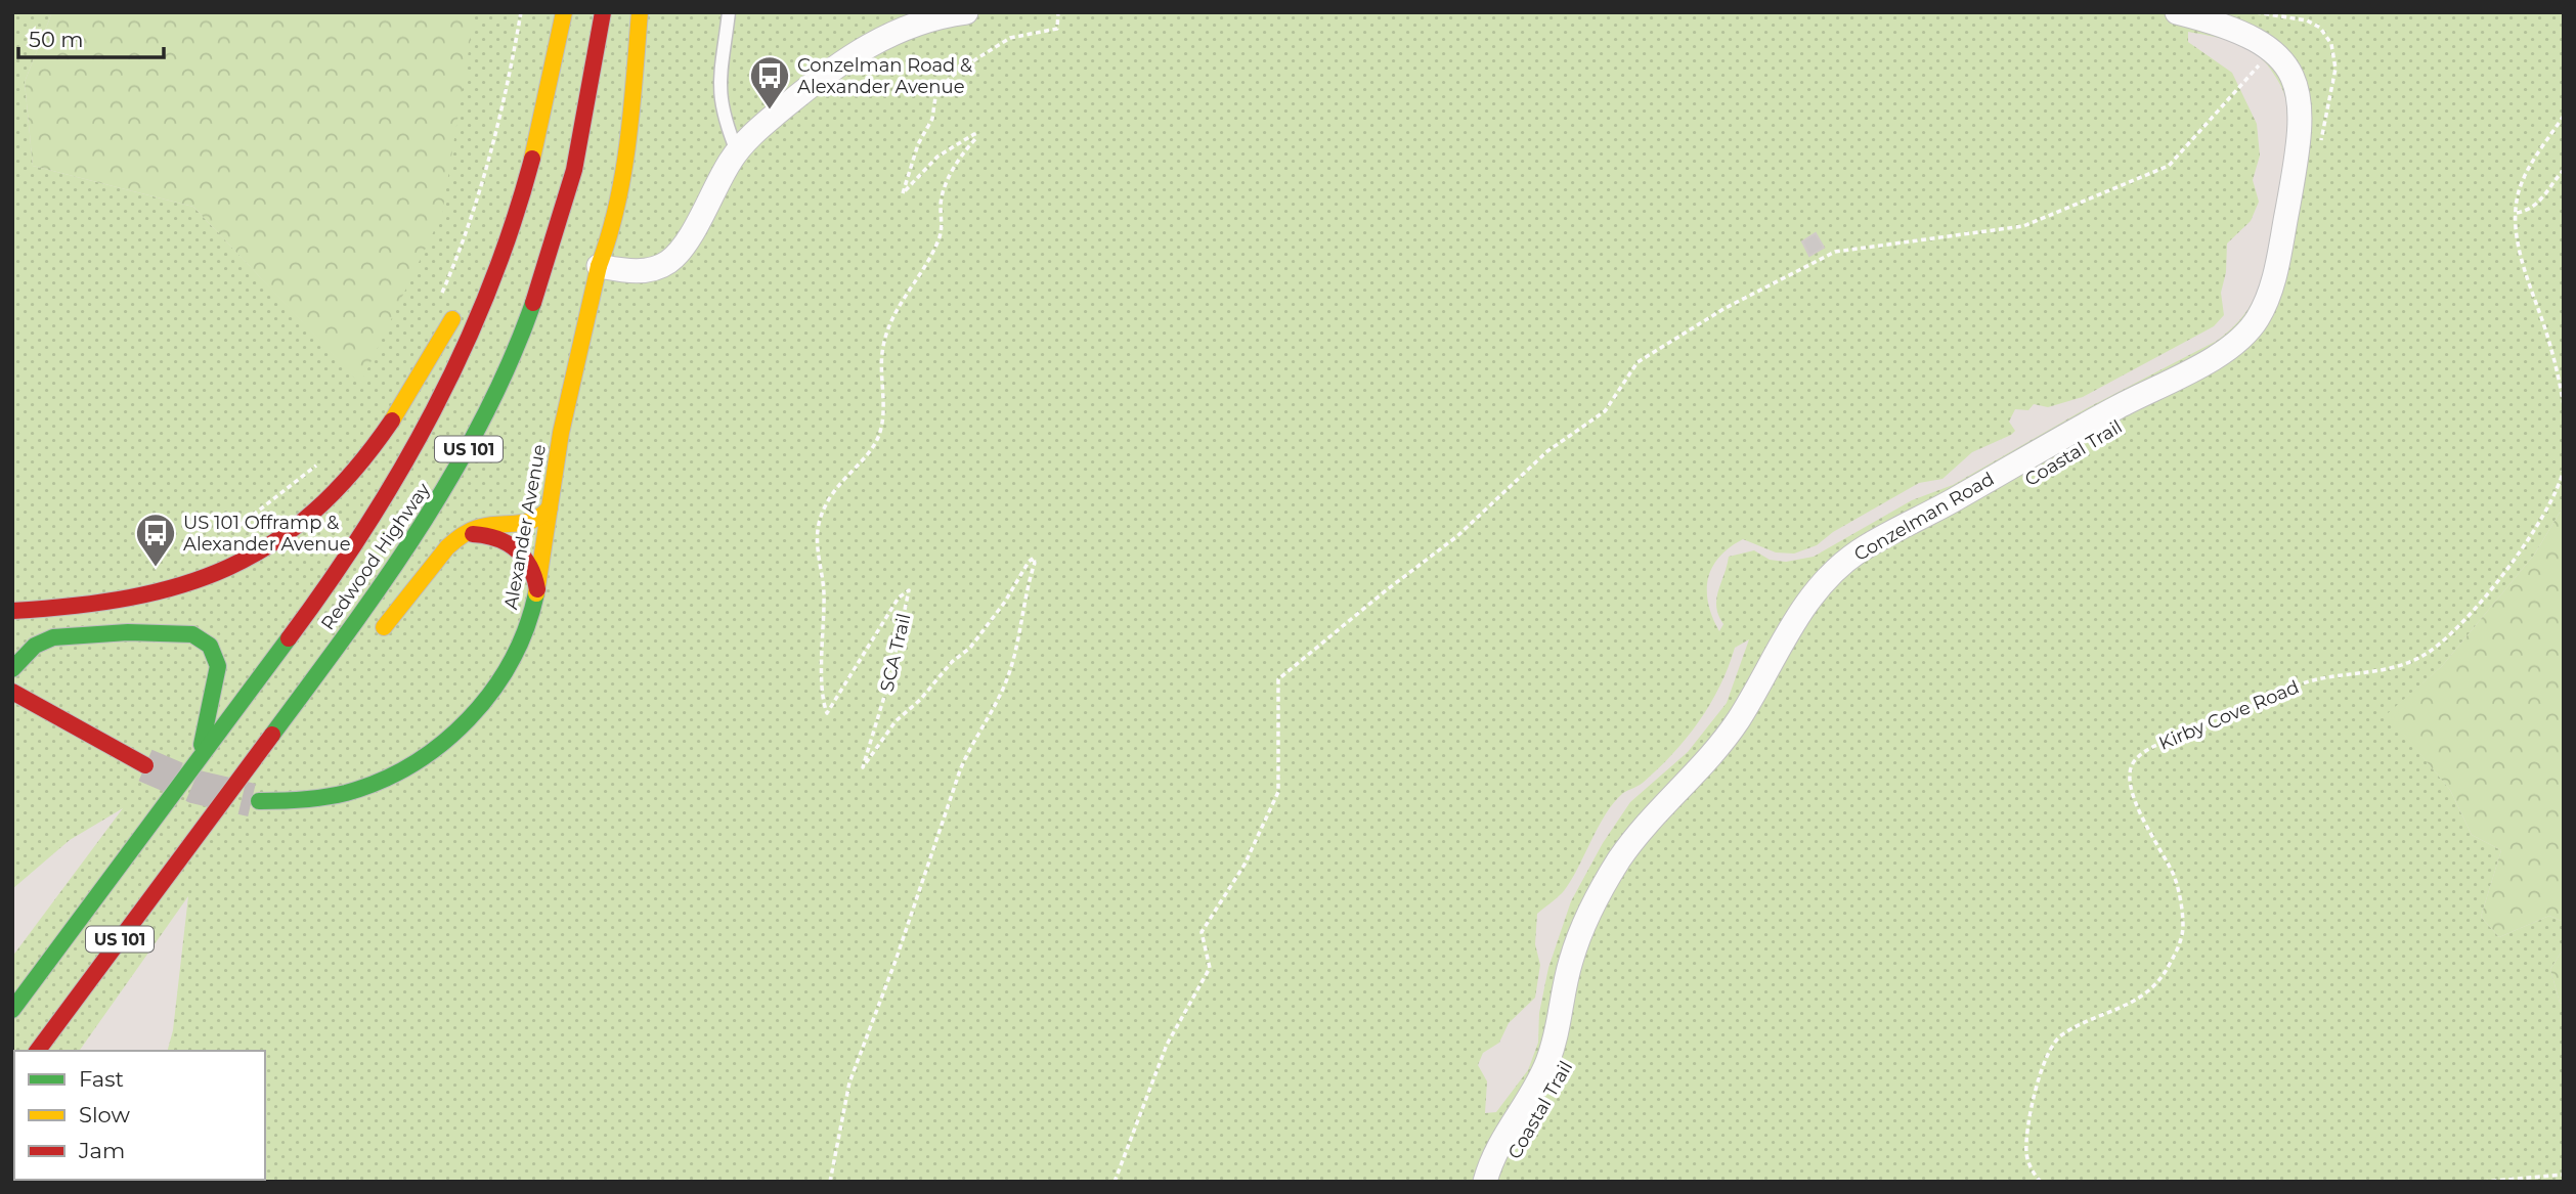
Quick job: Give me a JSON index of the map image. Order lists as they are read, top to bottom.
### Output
{
  "streets": {
    "main road": ["US 101", "Alexander Avenue", "Redwood Highway"],
    "street": ["Conzelman Road"],
    "path": ["SCA Trail", "Kirby Cove Road"]
  },
  "places": {
    "bus stop": ["Conzelman Road & Alexander Avenue", "US 101 Offramp & Alexander Avenue"]
  },
  "legend": ["Fast", "Slow", "Jam"],
  "scale_bar": "50 m"
}
